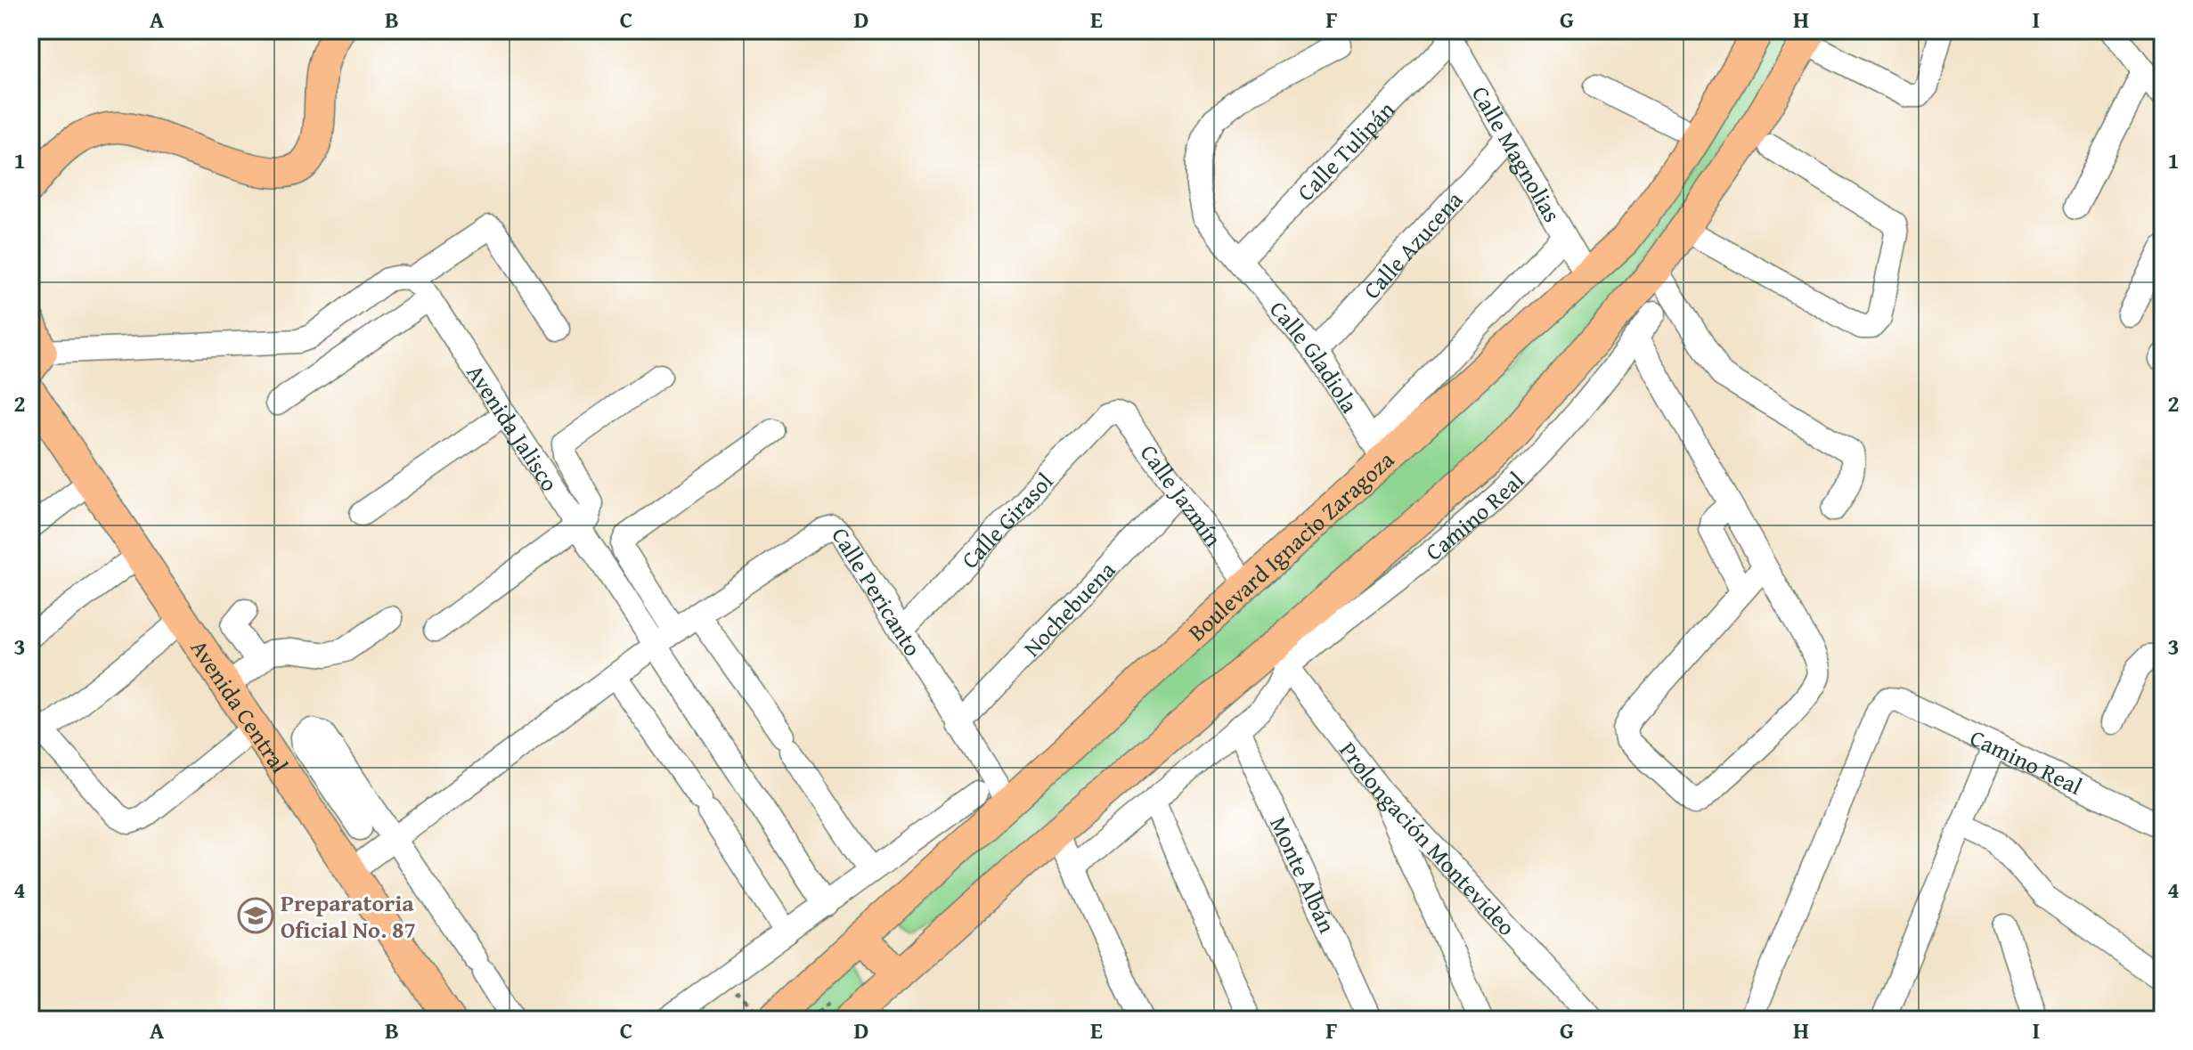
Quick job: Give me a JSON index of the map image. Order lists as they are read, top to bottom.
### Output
{
  "streets": {
    "main road": ["Boulevard Ignacio Zaragoza", "Avenida Central"],
    "street": [
      "Calle Tulipán",
      "Calle Magnolias",
      "Calle Azucena",
      "Calle Gladiola",
      "Avenida Jalisco",
      "Calle Jazmín",
      "Camino Real",
      "Calle Girasol",
      "Calle Pericanto",
      "Nochebuena",
      "Prolongación Montevideo",
      "Monte Albán"
    ]
  },
  "crossings": [
    ["Calle Tulipán", "Calle Magnolias"],
    ["Calle Tulipán", "Calle Gladiola"],
    ["Calle Magnolias", "Calle Azucena"],
    ["Calle Magnolias", "Boulevard Ignacio Zaragoza"],
    ["Calle Azucena", "Calle Gladiola"],
    ["Calle Gladiola", "Boulevard Ignacio Zaragoza"],
    ["Avenida Jalisco", "Calle Pericanto"],
    ["Calle Jazmín", "Calle Girasol"],
    ["Calle Jazmín", "Boulevard Ignacio Zaragoza"],
    ["Calle Jazmín", "Nochebuena"],
    ["Camino Real", "Prolongación Montevideo"],
    ["Calle Girasol", "Calle Pericanto"],
    ["Boulevard Ignacio Zaragoza", "Calle Pericanto"],
    ["Calle Pericanto", "Nochebuena"],
    ["Calle Pericanto", "Avenida Central"]
  ],
  "places": {
    "school or university": ["Preparatoria Oficial No. 87"]
  },
  "grid": {
    "columns": [
      "A",
      "B",
      "C",
      "D",
      "E",
      "F",
      "G",
      "H",
      "I"
    ],
    "rows": [
      "1",
      "2",
      "3",
      "4"
    ]
  }
}
